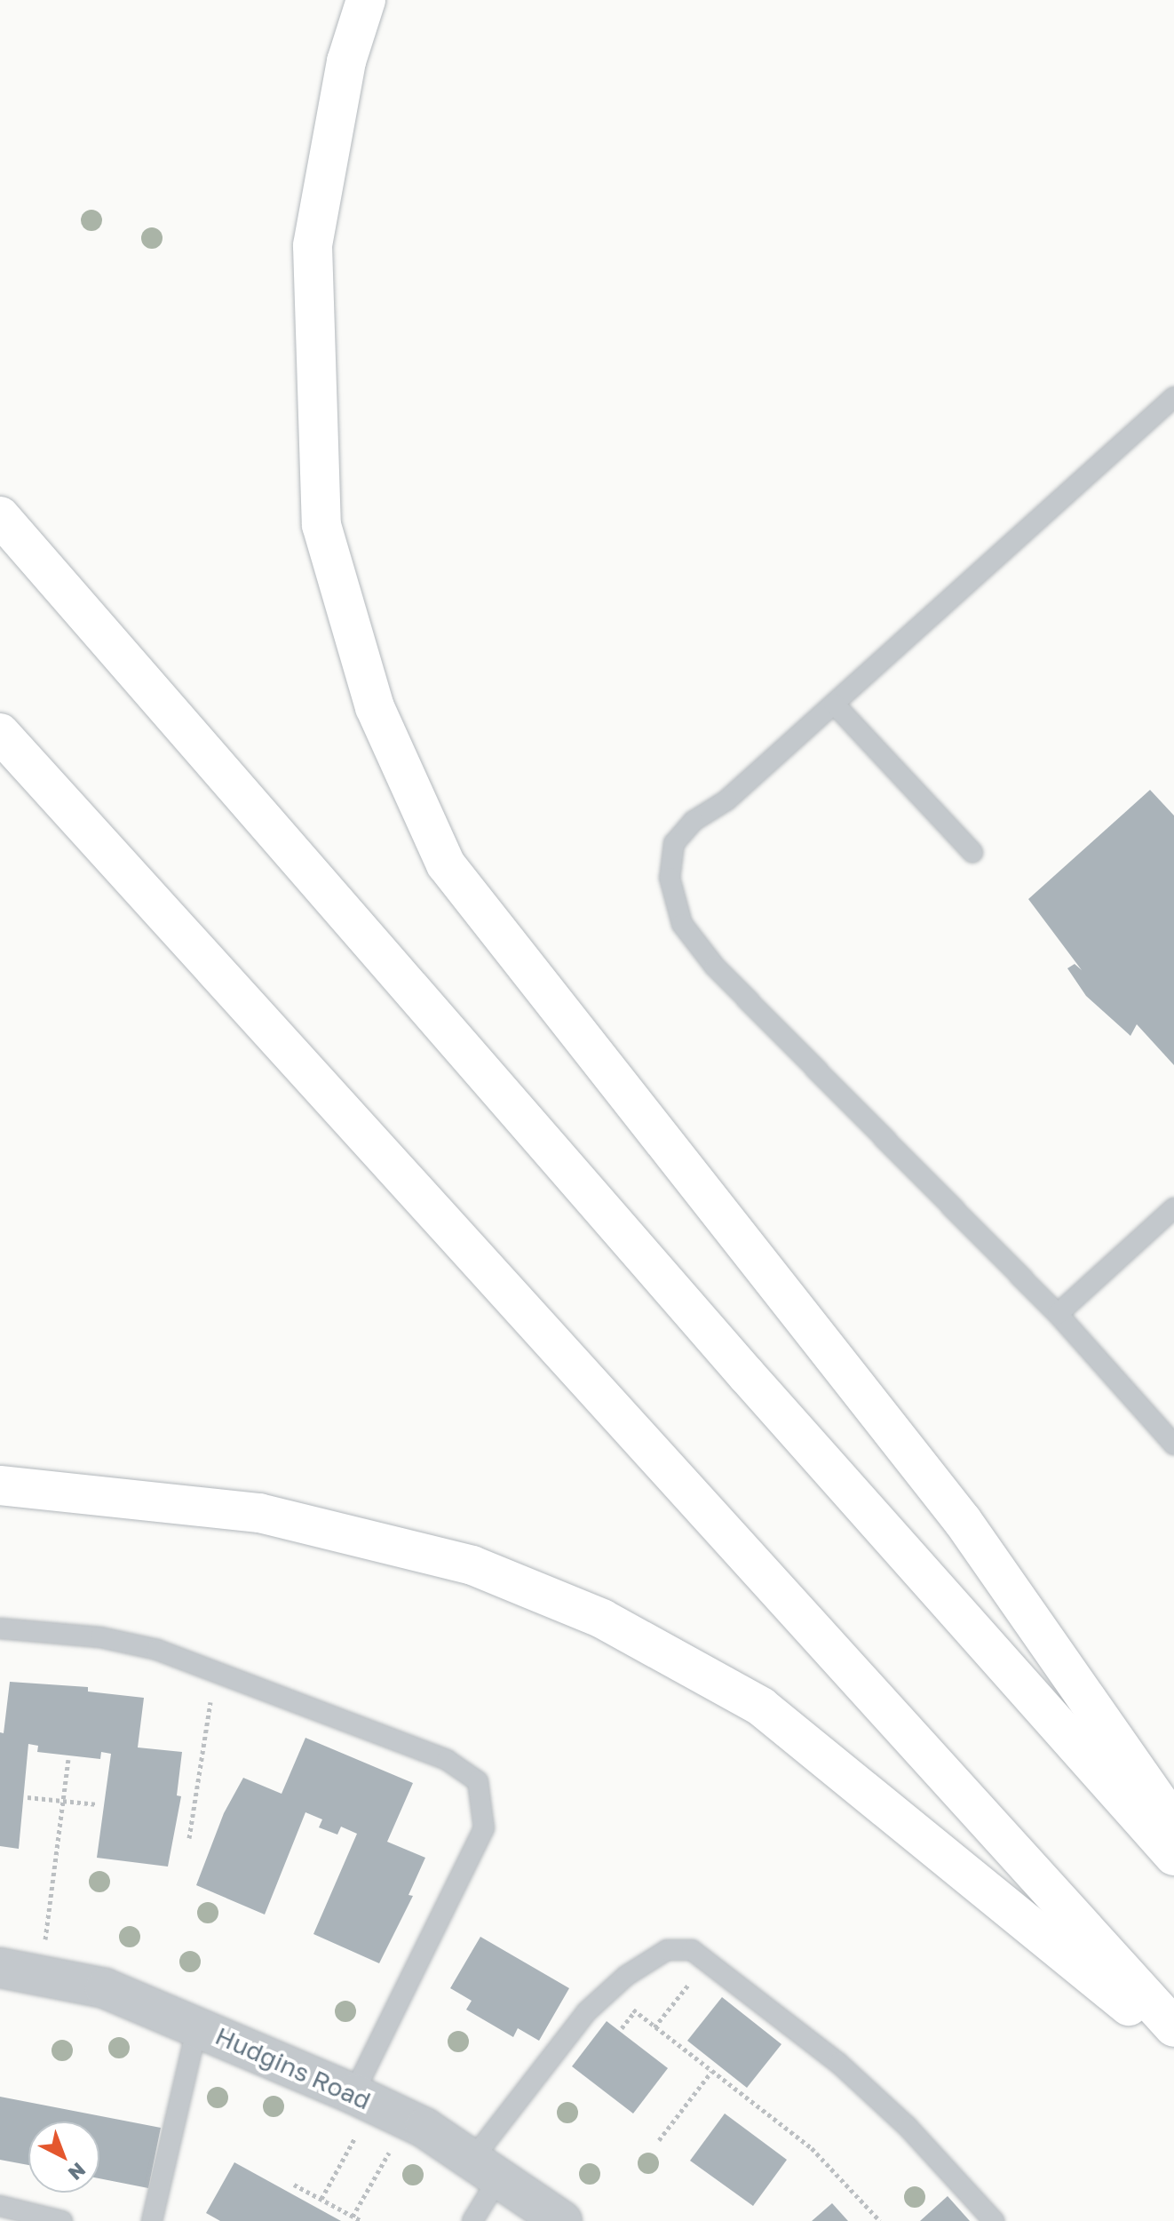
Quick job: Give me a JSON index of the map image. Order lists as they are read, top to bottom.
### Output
{
  "streets": {
    "street": ["Hudgins Road"]
  },
  "north": "bottom right"
}
